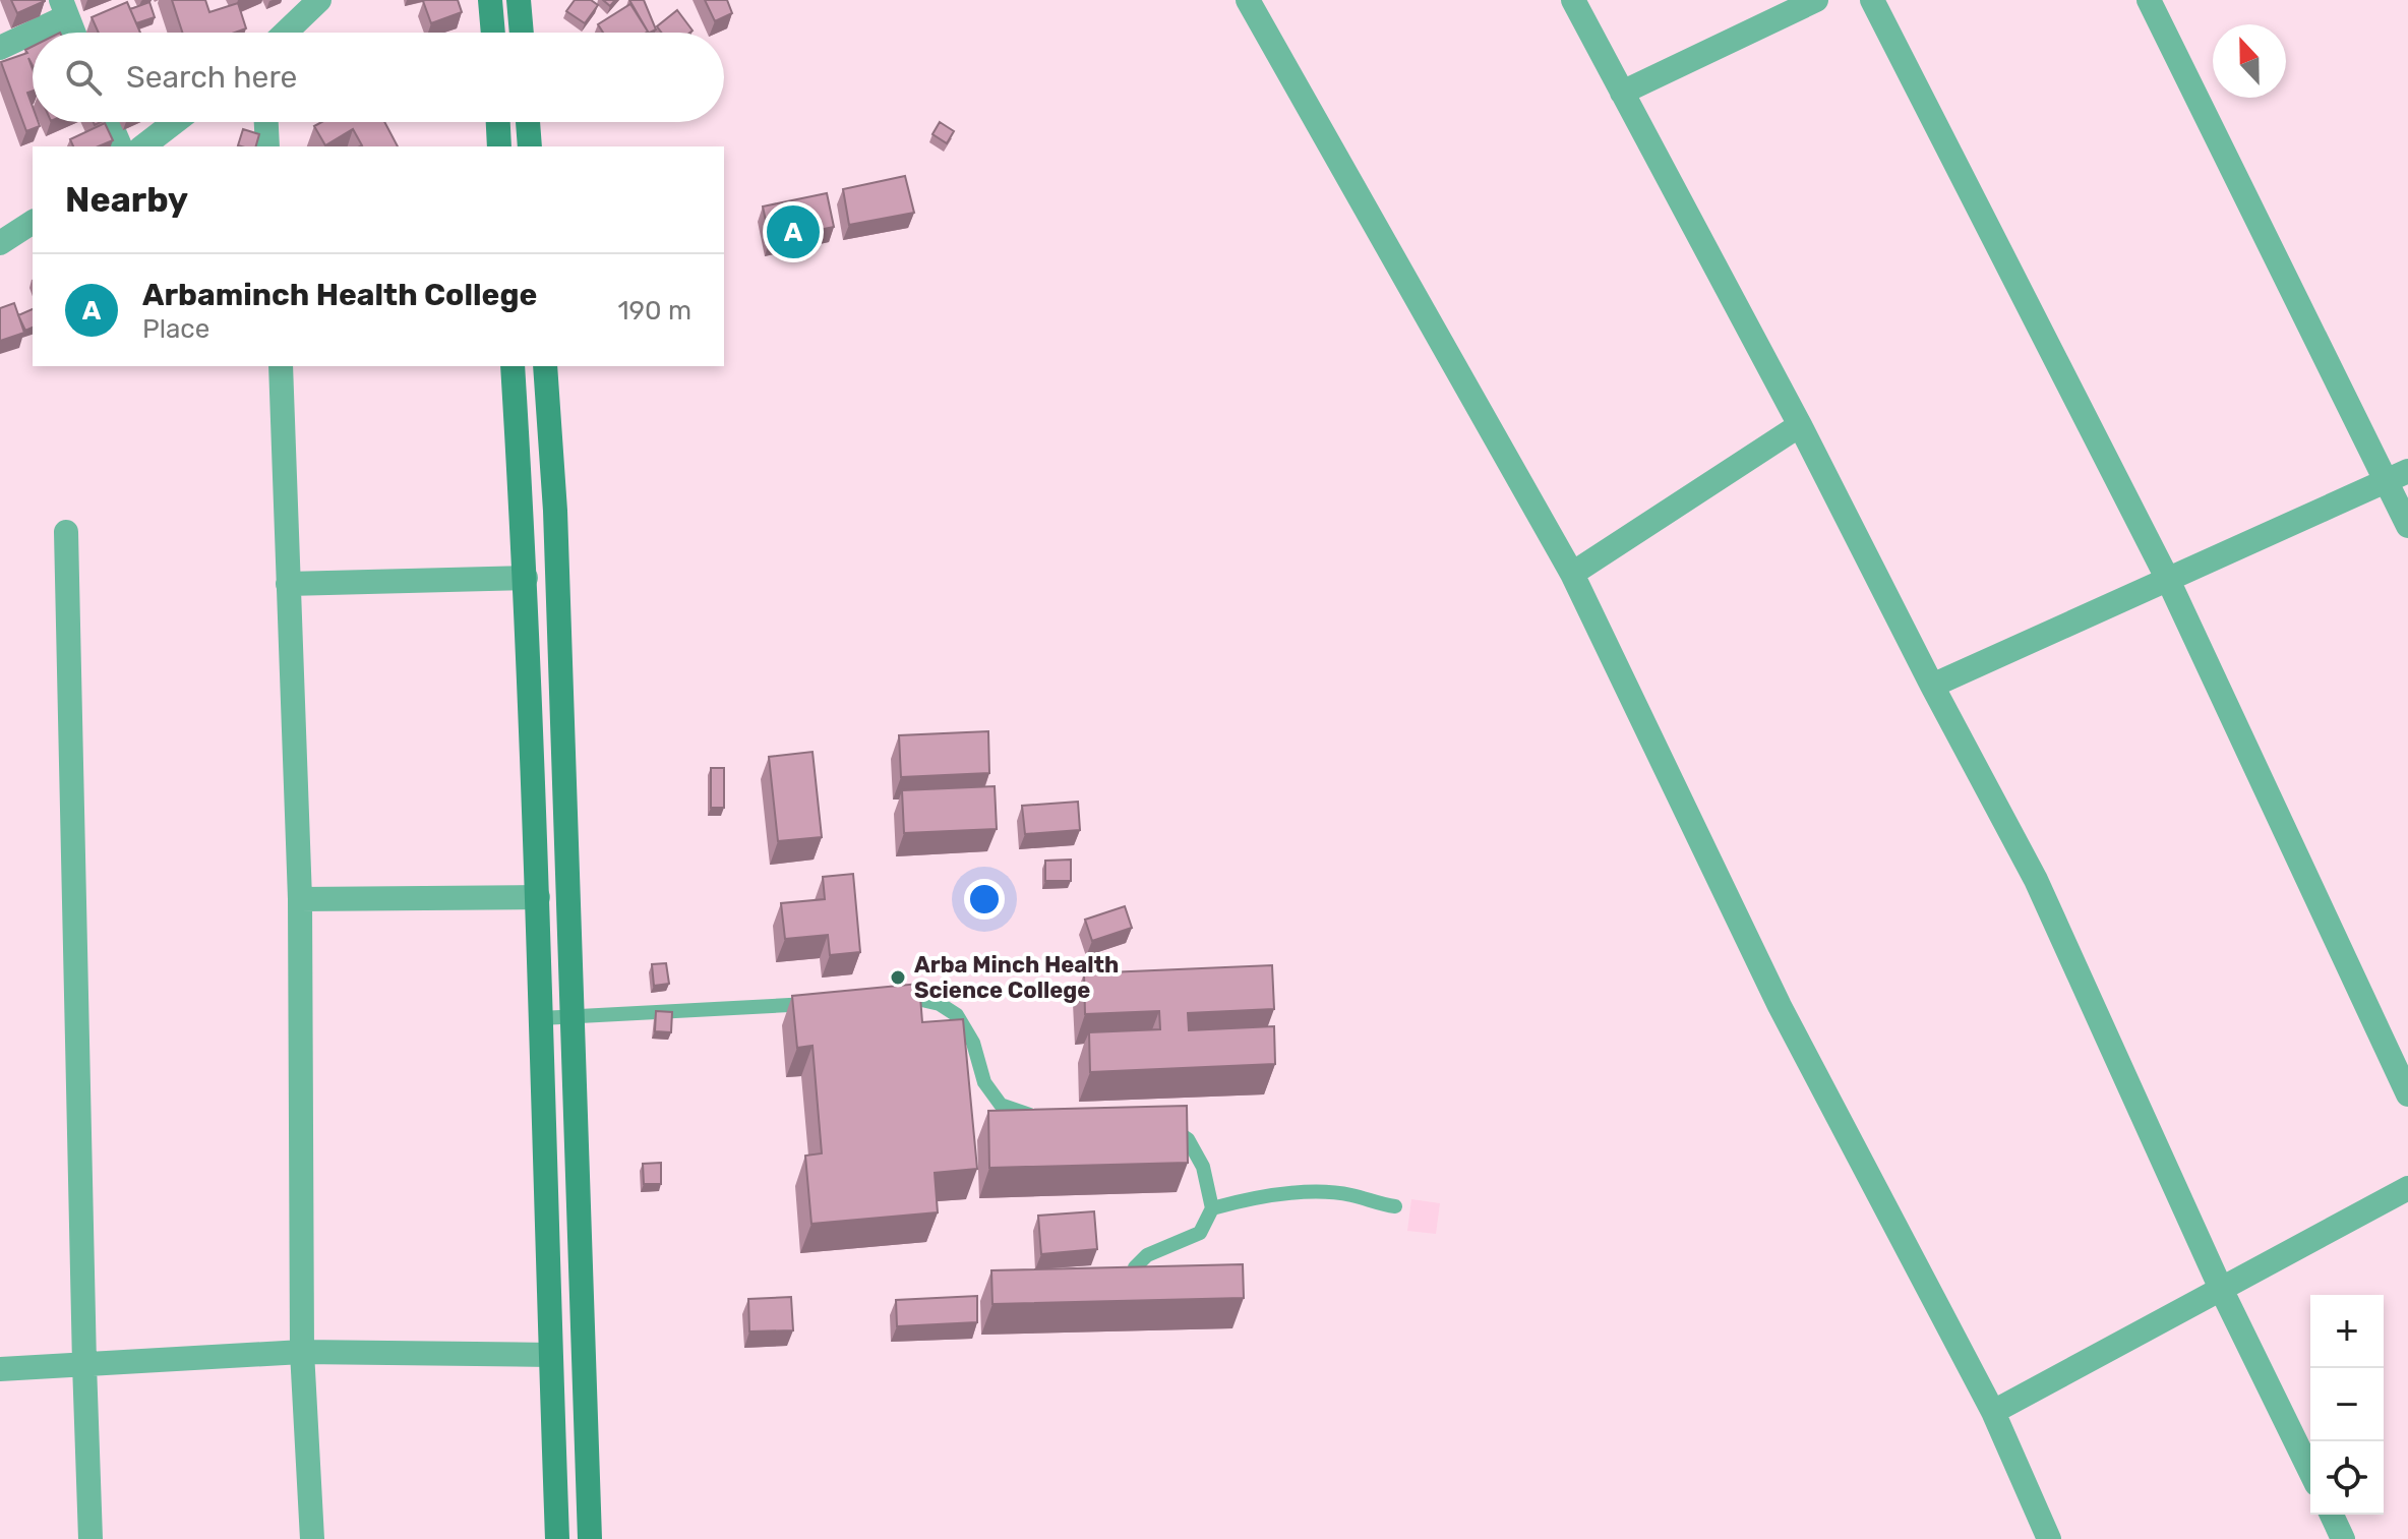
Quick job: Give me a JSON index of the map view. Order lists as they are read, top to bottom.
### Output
{
  "places": ["Arba Minch Health Science College"],
  "north": "top",
  "page": {
    "search": "Search here",
    "heading": "Nearby",
    "pins": "A",
    "list": [
      {
        "mark": "A",
        "name": "Arbaminch Health College",
        "note": "Place",
        "value": "190 m"
      }
    ],
    "map_buttons": ["+", "−"]
  }
}
